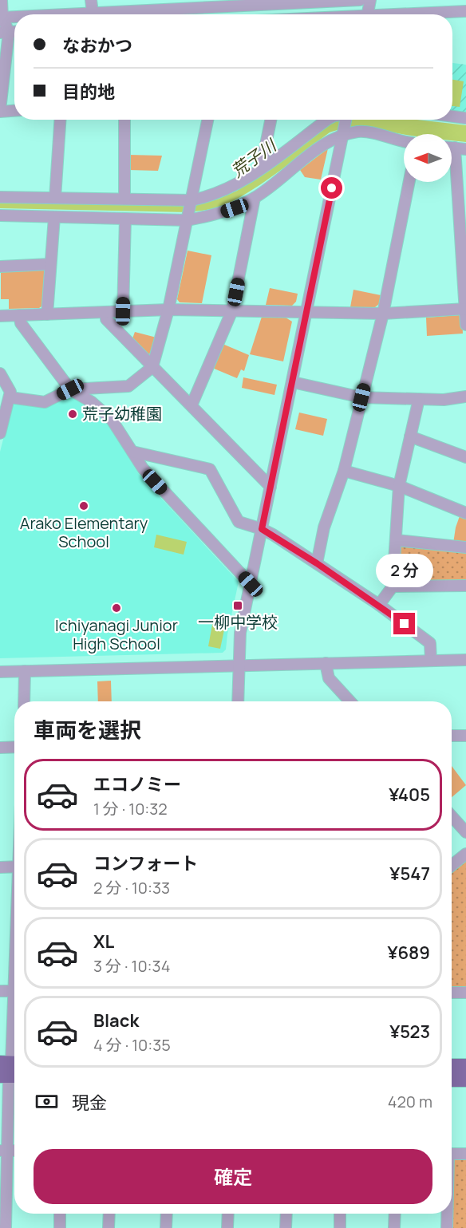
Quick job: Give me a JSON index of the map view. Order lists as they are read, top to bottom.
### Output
{
  "water": ["荒子川"],
  "places": {
    "other": ["荒子幼稚園", "Arako Elementary School", "Ichiyanagi Junior High School"],
    "transit": ["一柳中学校"]
  },
  "north": "left",
  "page": {
    "banner": ["なおかつ", "目的地"],
    "bubble": "2 分",
    "heading": "車両を選択",
    "list": [
      {
        "name": "エコノミー",
        "note": "1 分 · 10:32",
        "value": "¥405"
      },
      {
        "name": "コンフォート",
        "note": "2 分 · 10:33",
        "value": "¥547"
      },
      {
        "name": "XL",
        "note": "3 分 · 10:34",
        "value": "¥689"
      },
      {
        "name": "Black",
        "note": "4 分 · 10:35",
        "value": "¥523"
      }
    ],
    "pay": ["現金", "420 m"],
    "buttons": "確定"
  }
}
